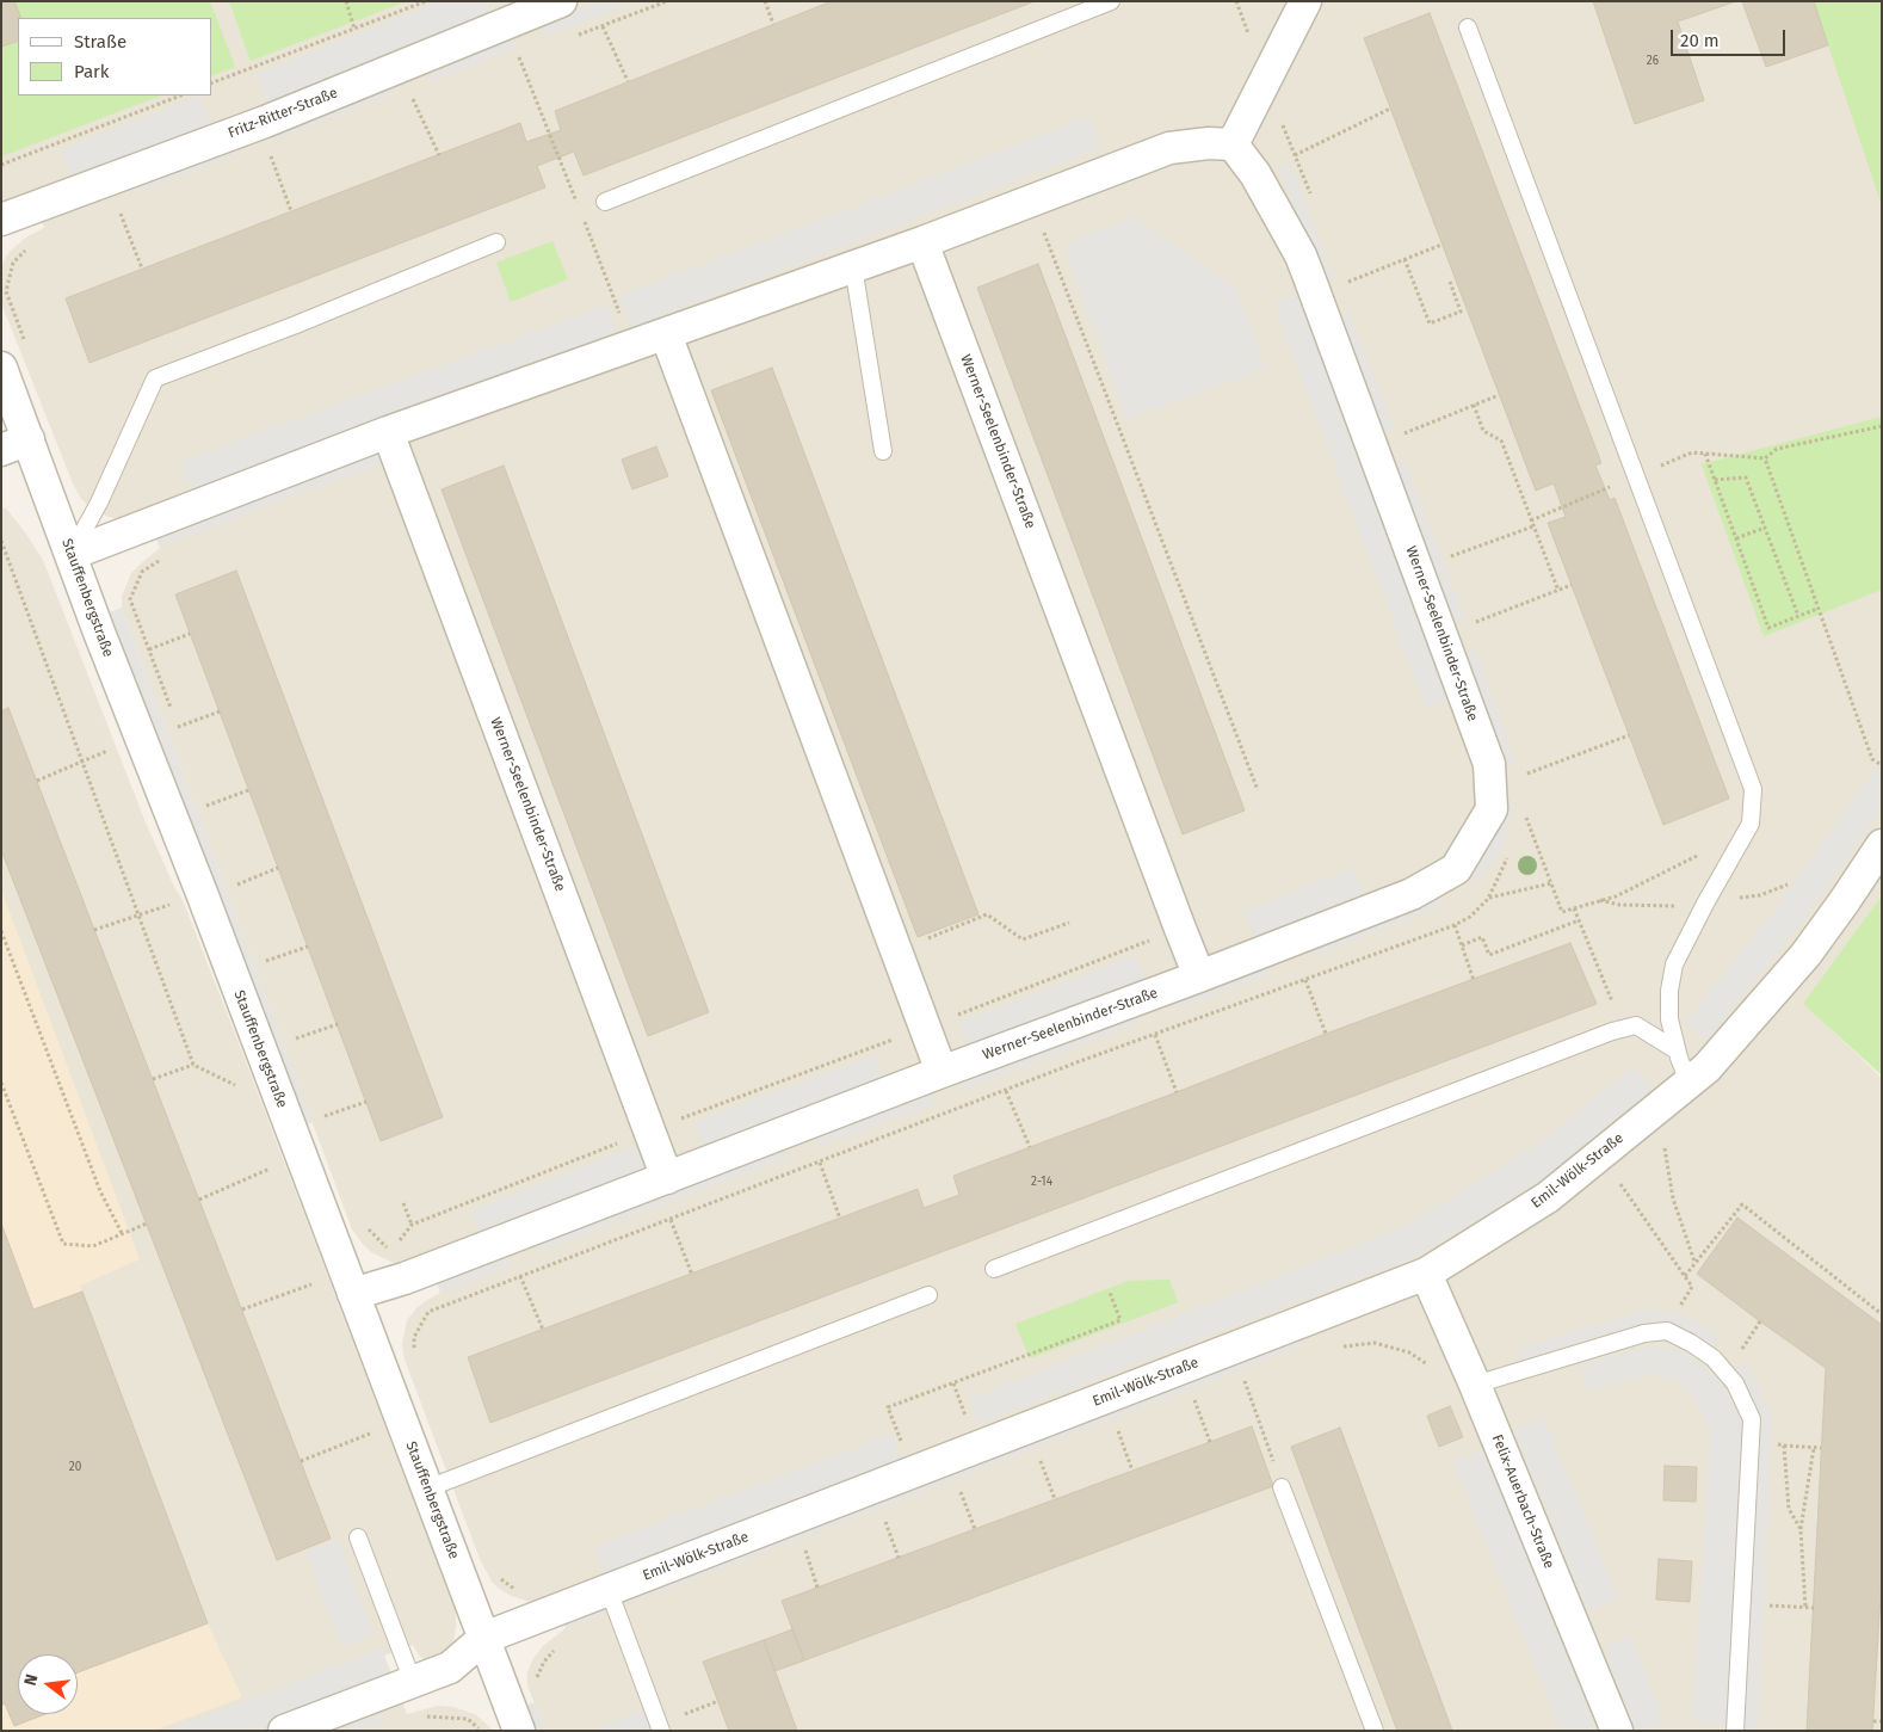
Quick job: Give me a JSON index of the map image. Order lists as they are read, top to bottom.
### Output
{
  "streets": {
    "street": [
      "Fritz-Ritter-Straße",
      "Werner-Seelenbinder-Straße",
      "Stauffenbergstraße",
      "Emil-Wölk-Straße",
      "Felix-Auerbach-Straße"
    ]
  },
  "crossings": [
    ["Werner-Seelenbinder-Straße", "Stauffenbergstraße"],
    ["Stauffenbergstraße", "Emil-Wölk-Straße"],
    ["Emil-Wölk-Straße", "Felix-Auerbach-Straße"]
  ],
  "house_numbers": ["26", "2-14", "20"],
  "legend": ["Straße", "Park"],
  "scale_bar": "20 m",
  "north": "left"
}
